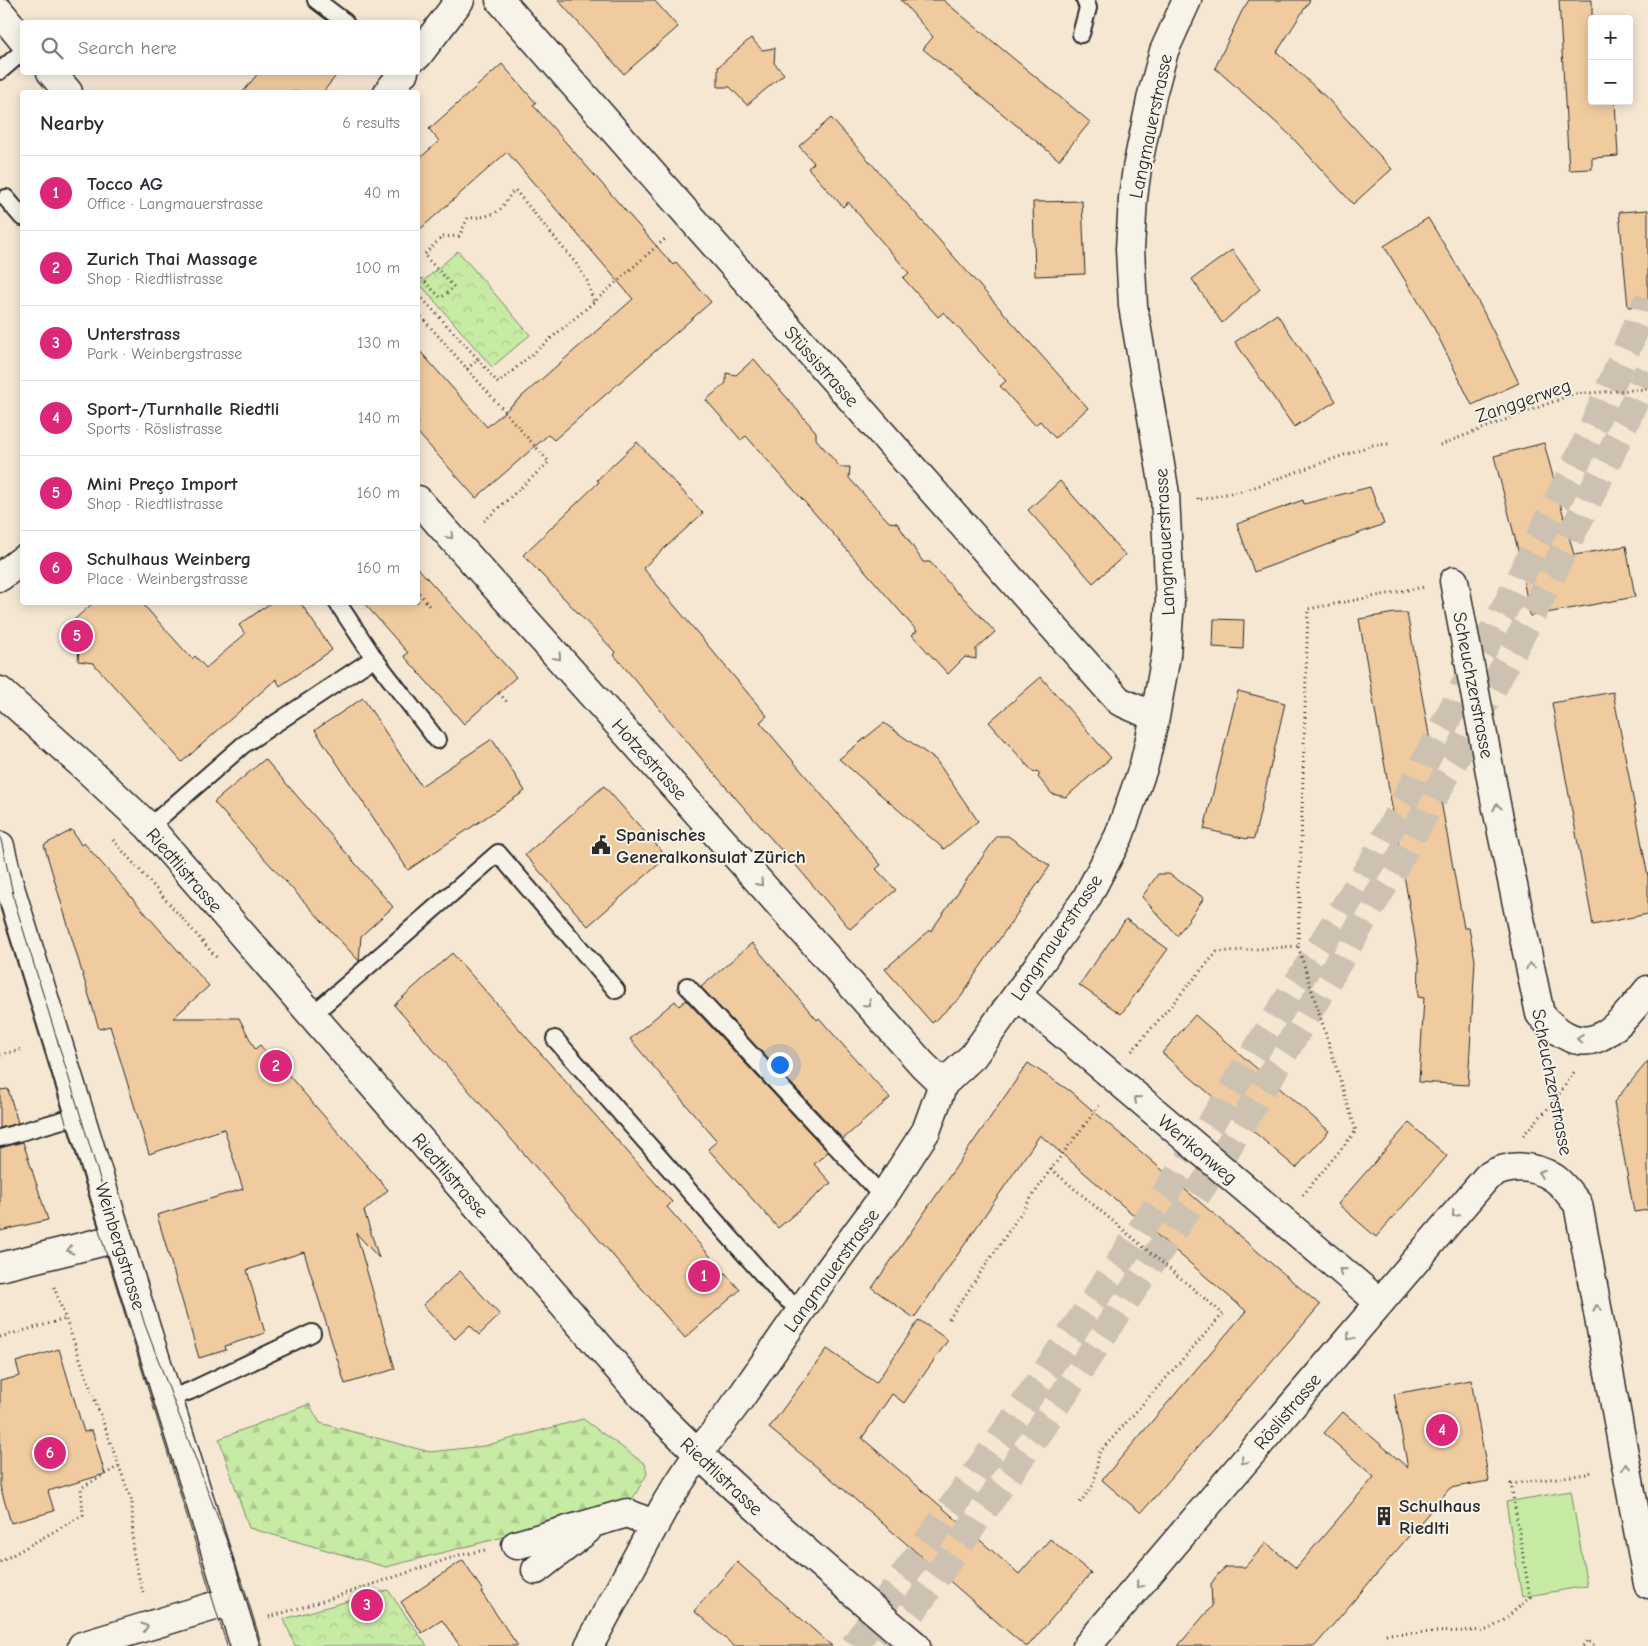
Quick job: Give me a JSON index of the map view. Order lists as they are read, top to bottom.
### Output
{
  "streets": {
    "street": [
      "Langmauerstrasse",
      "Stüssistrasse",
      "Scheuchzerstrasse",
      "Hotzestrasse",
      "Riedtlistrasse",
      "Werikonweg",
      "Weinbergstrasse",
      "Röslistrasse"
    ],
    "path": ["Zanggerweg"]
  },
  "crossings": [
    ["Langmauerstrasse", "Stüssistrasse"],
    ["Langmauerstrasse", "Hotzestrasse"],
    ["Langmauerstrasse", "Riedtlistrasse"],
    ["Langmauerstrasse", "Werikonweg"],
    ["Werikonweg", "Röslistrasse"]
  ],
  "one_way": ["Scheuchzerstrasse", "Hotzestrasse", "Werikonweg"],
  "places": {
    "public building": ["Spanisches Generalkonsulat Zürich"],
    "building": ["Schulhaus Riedlti"]
  },
  "page": {
    "map_buttons": ["+", "−"],
    "search": "Search here",
    "heading": ["Nearby", "6 results"],
    "list": [
      {
        "mark": "1",
        "name": "Tocco AG",
        "note": "Office · Langmauerstrasse",
        "value": "40 m"
      },
      {
        "mark": "2",
        "name": "Zurich Thai Massage",
        "note": "Shop · Riedtlistrasse",
        "value": "100 m"
      },
      {
        "mark": "3",
        "name": "Unterstrass",
        "note": "Park · Weinbergstrasse",
        "value": "130 m"
      },
      {
        "mark": "4",
        "name": "Sport-/Turnhalle Riedtli",
        "note": "Sports · Röslistrasse",
        "value": "140 m"
      },
      {
        "mark": "5",
        "name": "Mini Preço Import",
        "note": "Shop · Riedtlistrasse",
        "value": "160 m"
      },
      {
        "mark": "6",
        "name": "Schulhaus Weinberg",
        "note": "Place · Weinbergstrasse",
        "value": "160 m"
      }
    ],
    "pins": [
      "5",
      "2",
      "1",
      "4",
      "6",
      "3"
    ]
  }
}
